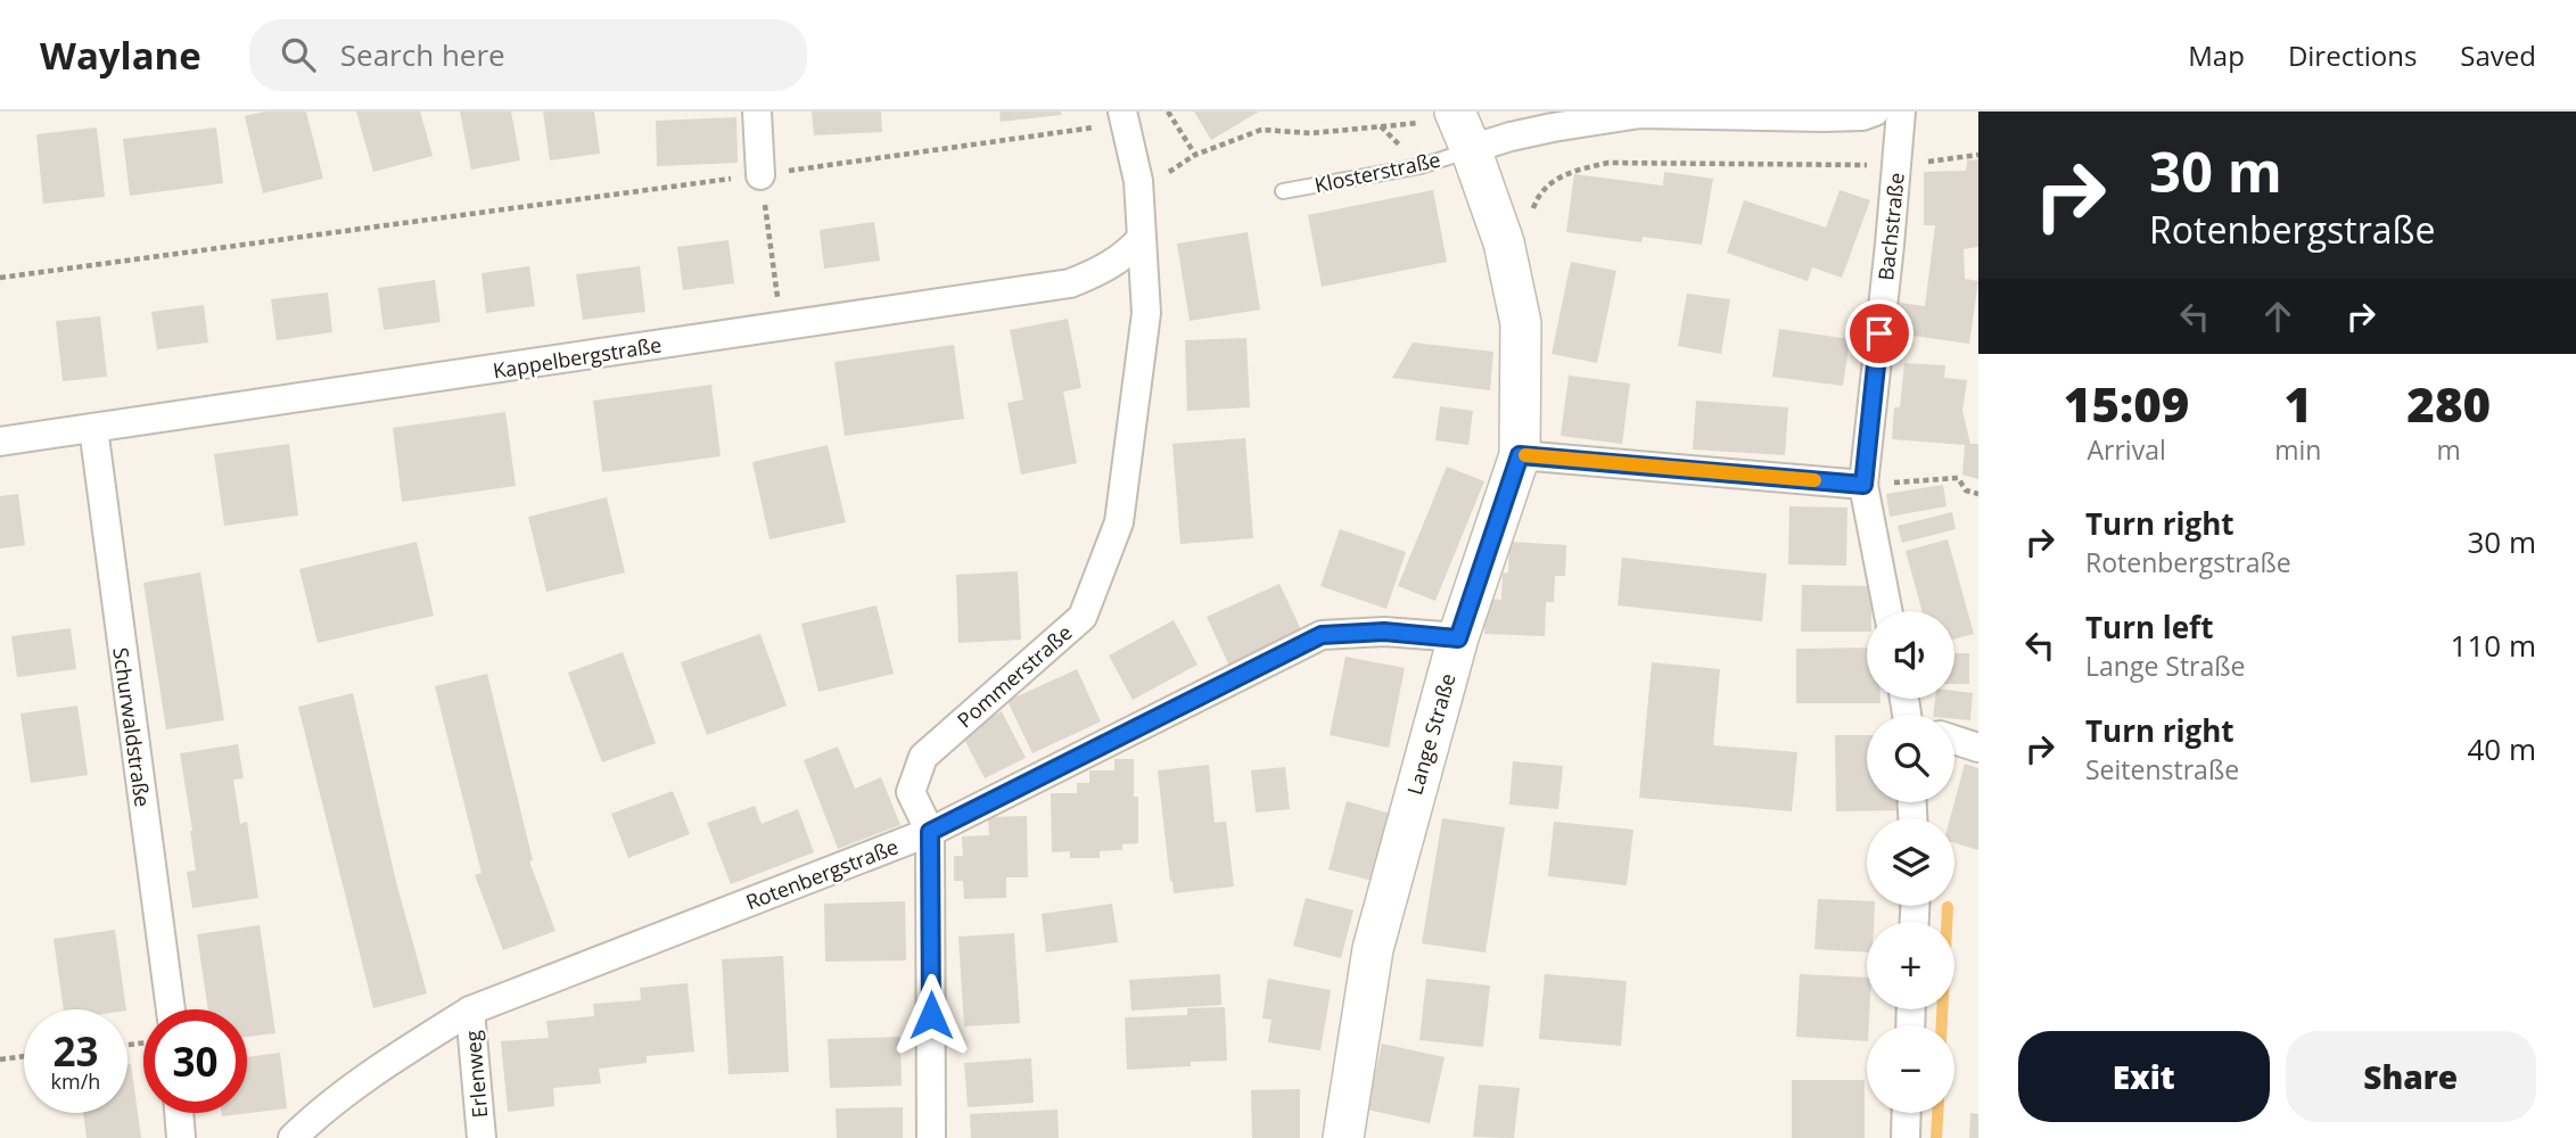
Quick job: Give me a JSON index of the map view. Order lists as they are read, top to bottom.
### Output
{
  "streets": {
    "main road": ["Klosterstraße", "Lange Straße"],
    "street": [
      "Bachstraße",
      "Kappelbergstraße",
      "Pommerstraße",
      "Schurwaldstraße",
      "Rotenbergstraße",
      "Erlenweg"
    ]
  },
  "crossings": [
    ["Klosterstraße", "Lange Straße"],
    ["Kappelbergstraße", "Pommerstraße"],
    ["Kappelbergstraße", "Schurwaldstraße"],
    ["Pommerstraße", "Rotenbergstraße"],
    ["Lange Straße", "Rotenbergstraße"],
    ["Rotenbergstraße", "Erlenweg"]
  ],
  "page": {
    "header": "Waylane",
    "search": "Search here",
    "nav": ["Map", "Directions", "Saved"],
    "turn": ["30 m", "Rotenbergstraße"],
    "eta": [
      "15:09",
      "Arrival",
      "1",
      "min",
      "280",
      "m"
    ],
    "list": [
      {
        "name": "Turn right",
        "note": "Rotenbergstraße",
        "value": "30 m"
      },
      {
        "name": "Turn left",
        "note": "Lange Straße",
        "value": "110 m"
      },
      {
        "name": "Turn right",
        "note": "Seitenstraße",
        "value": "40 m"
      }
    ],
    "map_buttons": ["+", "−"],
    "speed": "23 km/h",
    "limit": "30",
    "buttons": ["Exit", "Share"]
  }
}
